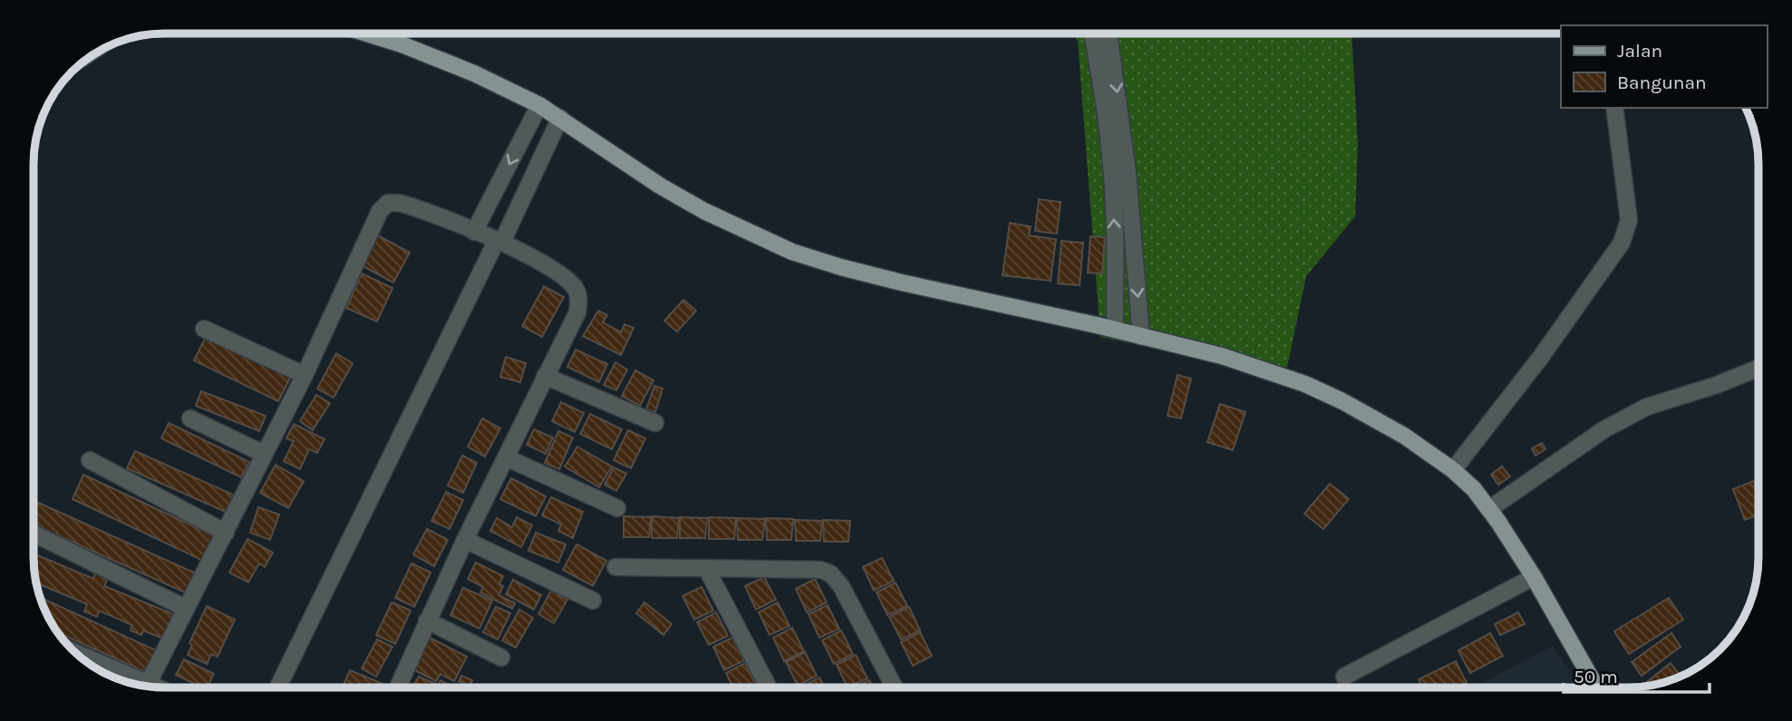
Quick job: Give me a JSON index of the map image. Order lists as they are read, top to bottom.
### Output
{
  "legend": ["Jalan", "Bangunan"],
  "scale_bar": "50 m"
}
